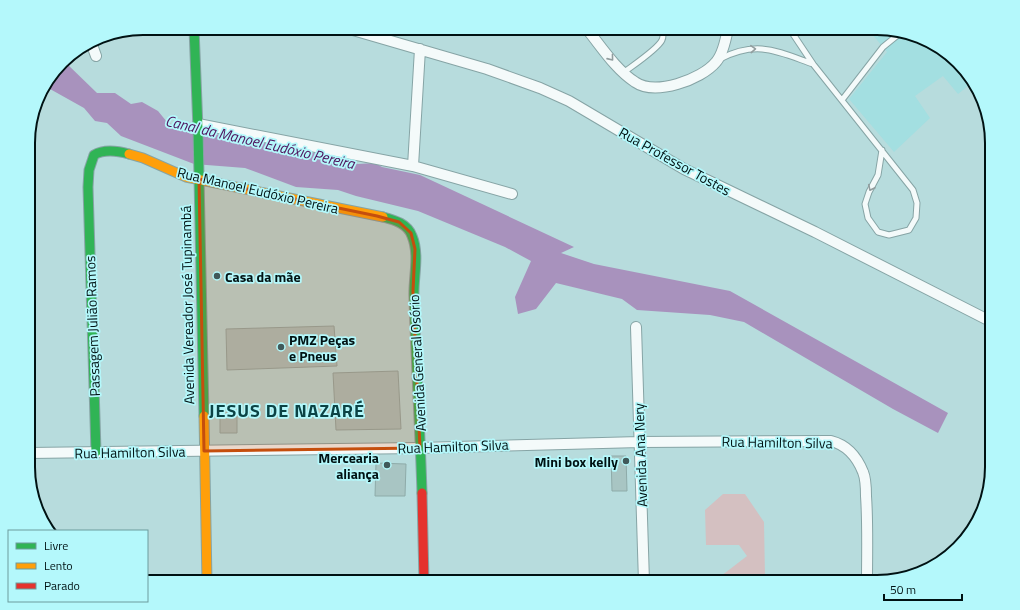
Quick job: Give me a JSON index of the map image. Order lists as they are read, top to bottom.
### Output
{
  "streets": {
    "street": [
      "Rua Professor Tostes",
      "Rua Manoel Eudóxio Pereira",
      "Avenida Vereador José Tupinambá",
      "Passagem Julião Ramos",
      "Avenida General Osório",
      "Rua Hamilton Silva",
      "Avenida Ana Nery"
    ]
  },
  "crossings": [
    ["Rua Manoel Eudóxio Pereira", "Avenida Vereador José Tupinambá"],
    ["Rua Manoel Eudóxio Pereira", "Passagem Julião Ramos"],
    ["Rua Manoel Eudóxio Pereira", "Avenida General Osório"],
    ["Avenida Vereador José Tupinambá", "Rua Hamilton Silva"],
    ["Passagem Julião Ramos", "Rua Hamilton Silva"],
    ["Avenida General Osório", "Rua Hamilton Silva"],
    ["Rua Hamilton Silva", "Avenida Ana Nery"]
  ],
  "districts": ["JESUS DE NAZARÉ"],
  "water": ["Canal da Manoel Eudóxio Pereira"],
  "places": [
    "Casa da mãe",
    "PMZ Peças e Pneus",
    "Mini box kelly",
    "Mercearia aliança"
  ],
  "legend": ["Livre", "Lento", "Parado"],
  "scale_bar": "50 m"
}
